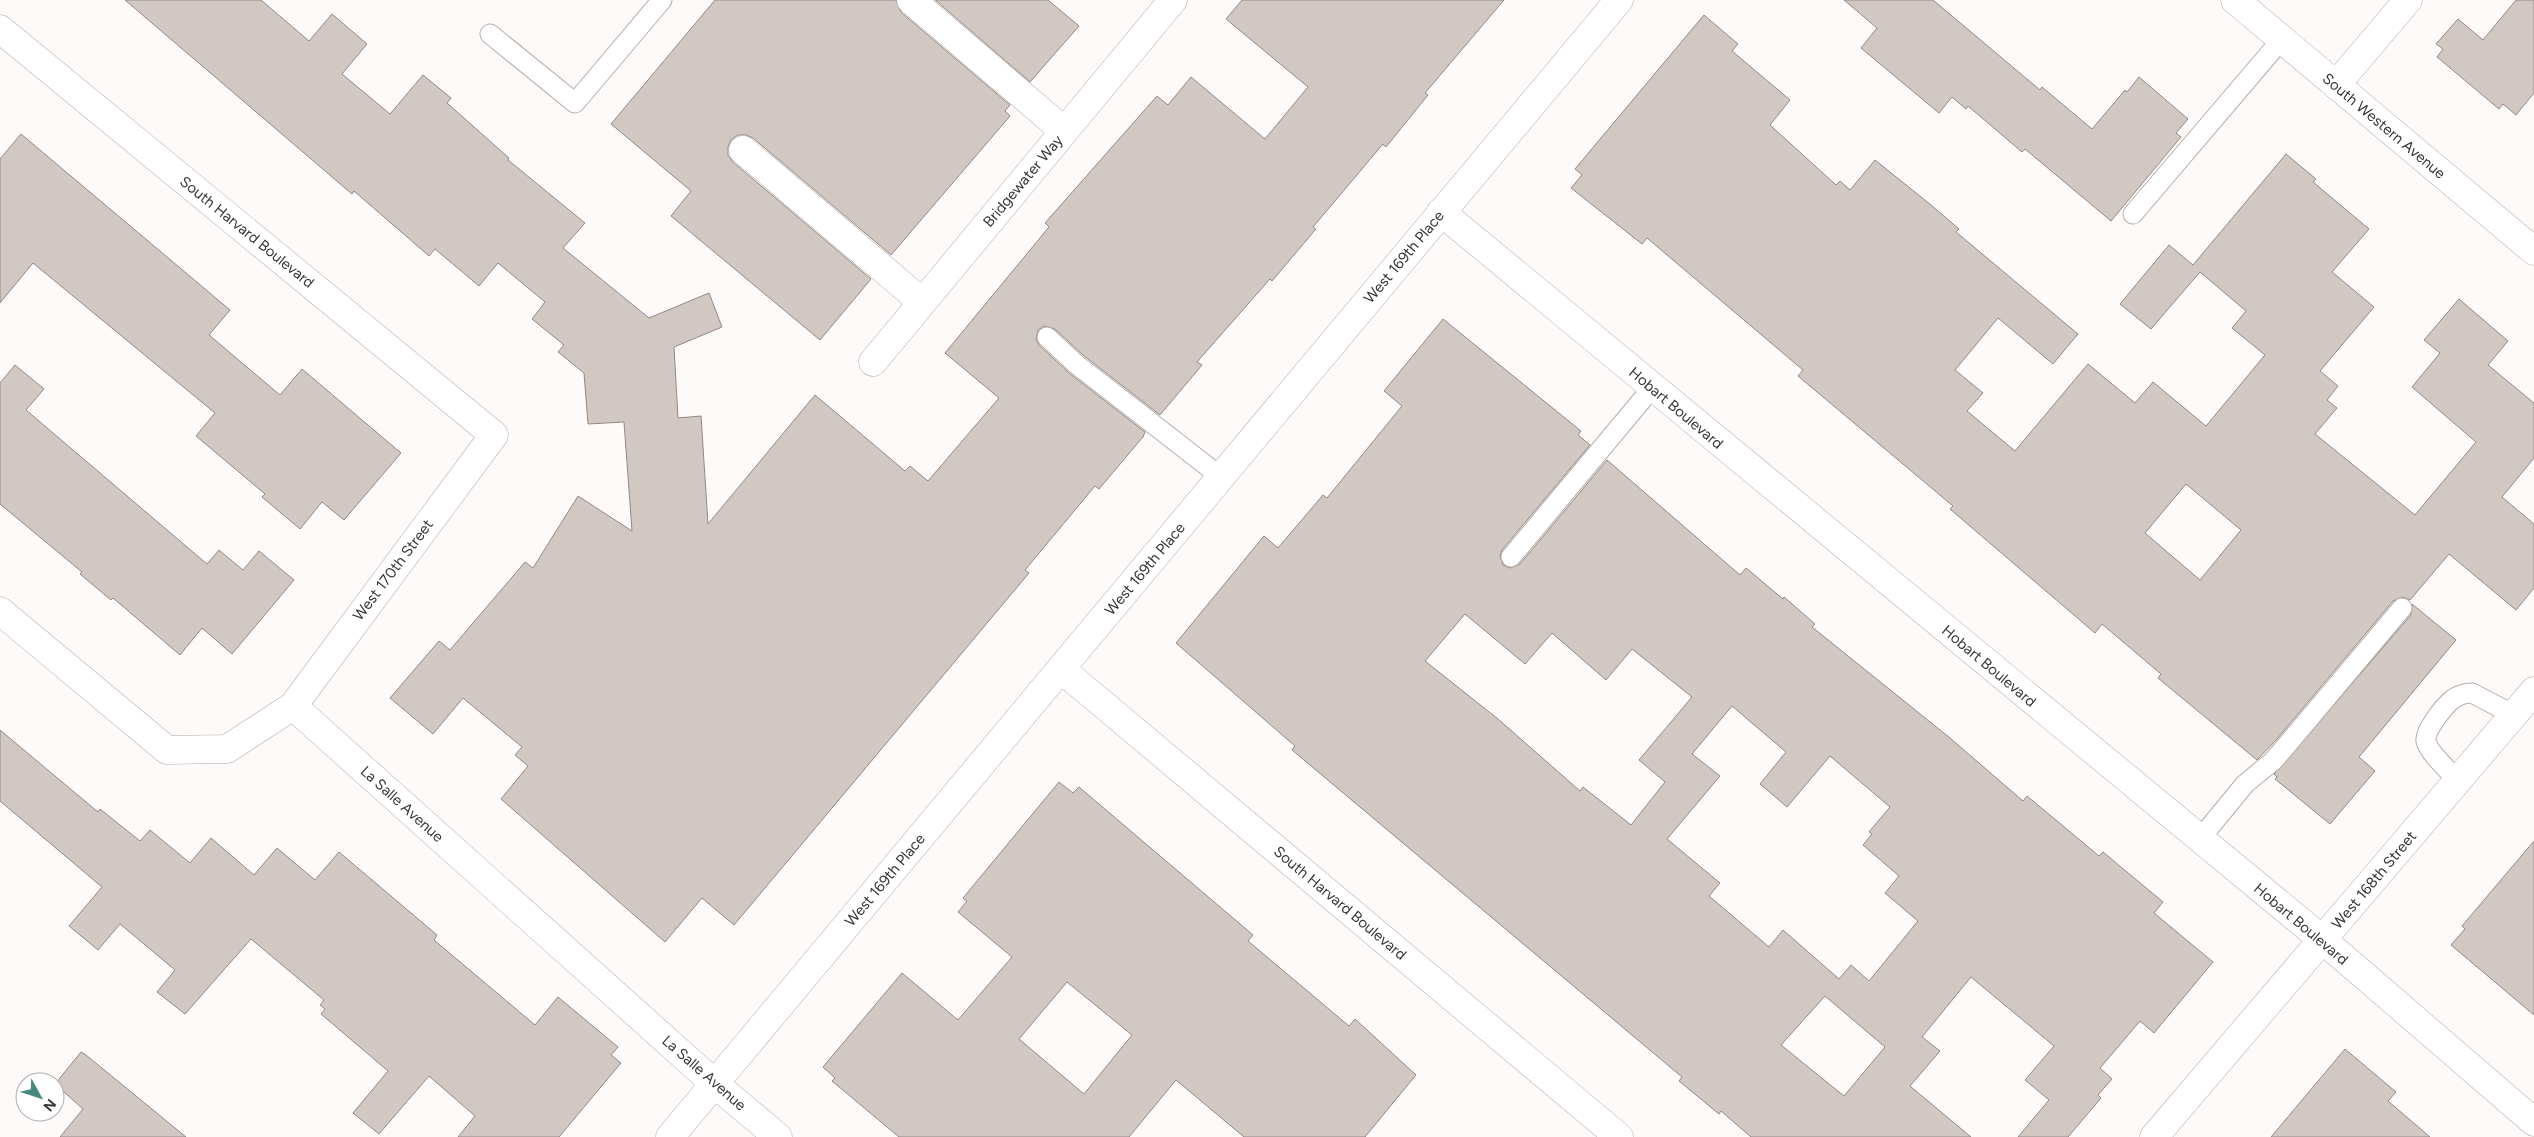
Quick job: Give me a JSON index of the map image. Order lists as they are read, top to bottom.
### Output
{
  "streets": {
    "street": [
      "South Western Avenue",
      "Bridgewater Way",
      "South Harvard Boulevard",
      "West 169th Place",
      "Hobart Boulevard",
      "West 170th Street",
      "La Salle Avenue",
      "West 168th Street"
    ]
  },
  "crossings": [
    ["South Harvard Boulevard", "West 169th Place"],
    ["South Harvard Boulevard", "West 170th Street"],
    ["West 169th Place", "Hobart Boulevard"],
    ["West 169th Place", "La Salle Avenue"],
    ["Hobart Boulevard", "West 168th Street"],
    ["West 170th Street", "La Salle Avenue"]
  ],
  "north": "bottom right"
}
